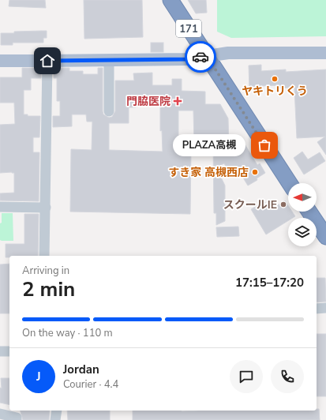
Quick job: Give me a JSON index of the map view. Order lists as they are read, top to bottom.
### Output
{
  "streets": {
    "highway": ["171"]
  },
  "places": {
    "other": [
      "ヤキトリくう",
      "PLAZA高槻",
      "すき家 高槻西店",
      "スクールIE"
    ],
    "health": ["門脇医院"]
  },
  "north": "left",
  "page": {
    "bubble": "PLAZA高槻",
    "heading": ["2 min", "Arriving in", "17:15–17:20"],
    "panel": ["Jordan", "Courier · 4.4"],
    "bar": "On the way · 110 m",
    "round": "J"
  }
}
